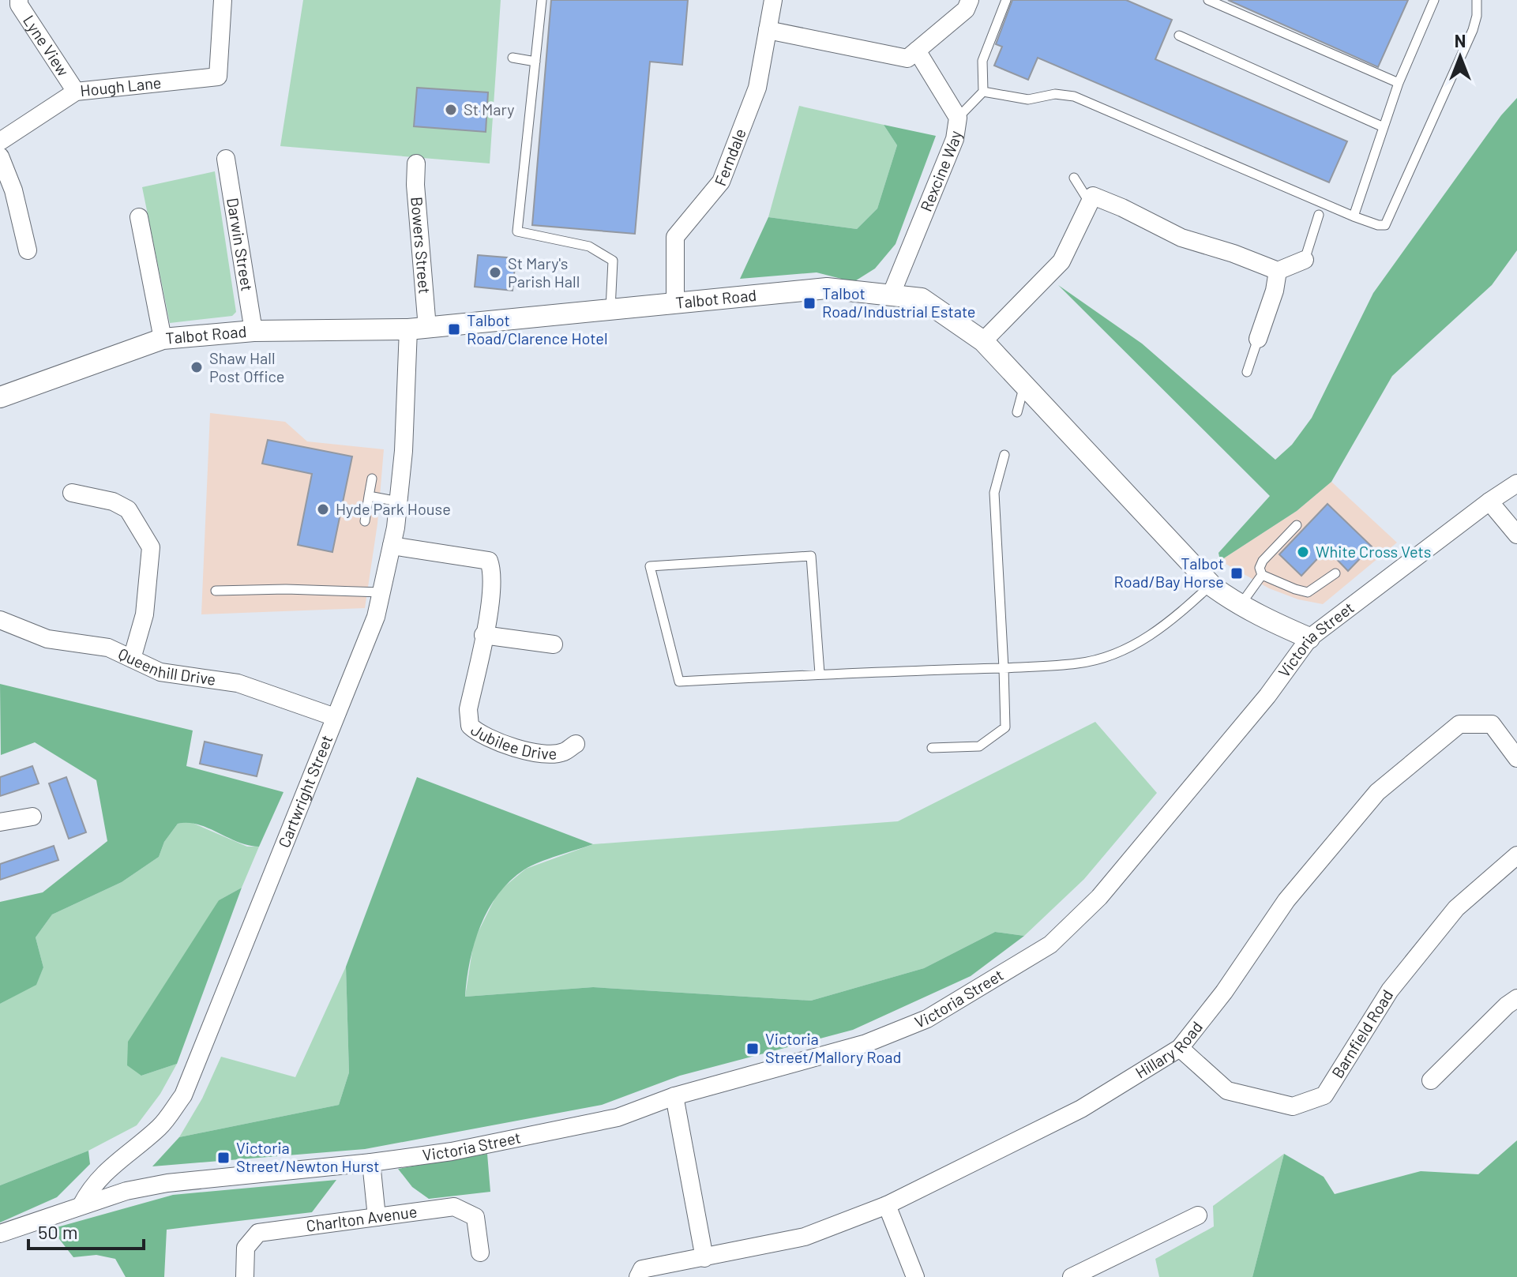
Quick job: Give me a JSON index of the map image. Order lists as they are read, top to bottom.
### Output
{
  "streets": {
    "street": [
      "Lyne View",
      "Hough Lane",
      "Ferndale",
      "Rexcine Way",
      "Darwin Street",
      "Bowers Street",
      "Talbot Road",
      "Victoria Street",
      "Queenhill Drive",
      "Jubilee Drive",
      "Cartwright Street",
      "Barnfield Road",
      "Hillary Road",
      "Charlton Avenue"
    ]
  },
  "crossings": [
    ["Lyne View", "Hough Lane"],
    ["Ferndale", "Talbot Road"],
    ["Rexcine Way", "Talbot Road"],
    ["Darwin Street", "Talbot Road"],
    ["Bowers Street", "Talbot Road"],
    ["Bowers Street", "Cartwright Street"],
    ["Talbot Road", "Victoria Street"],
    ["Talbot Road", "Cartwright Street"],
    ["Victoria Street", "Cartwright Street"],
    ["Queenhill Drive", "Cartwright Street"],
    ["Jubilee Drive", "Cartwright Street"],
    ["Barnfield Road", "Hillary Road"]
  ],
  "places": {
    "other": [
      "St Mary",
      "St Mary's Parish Hall",
      "Shaw Hall Post Office",
      "Hyde Park House",
      "White Cross Vets"
    ],
    "transit": [
      "Talbot Road/Industrial Estate",
      "Talbot Road/Clarence Hotel",
      "Talbot Road/Bay Horse",
      "Victoria Street/Mallory Road",
      "Victoria Street/Newton Hurst"
    ]
  },
  "scale_bar": "50 m",
  "north": "top"
}
